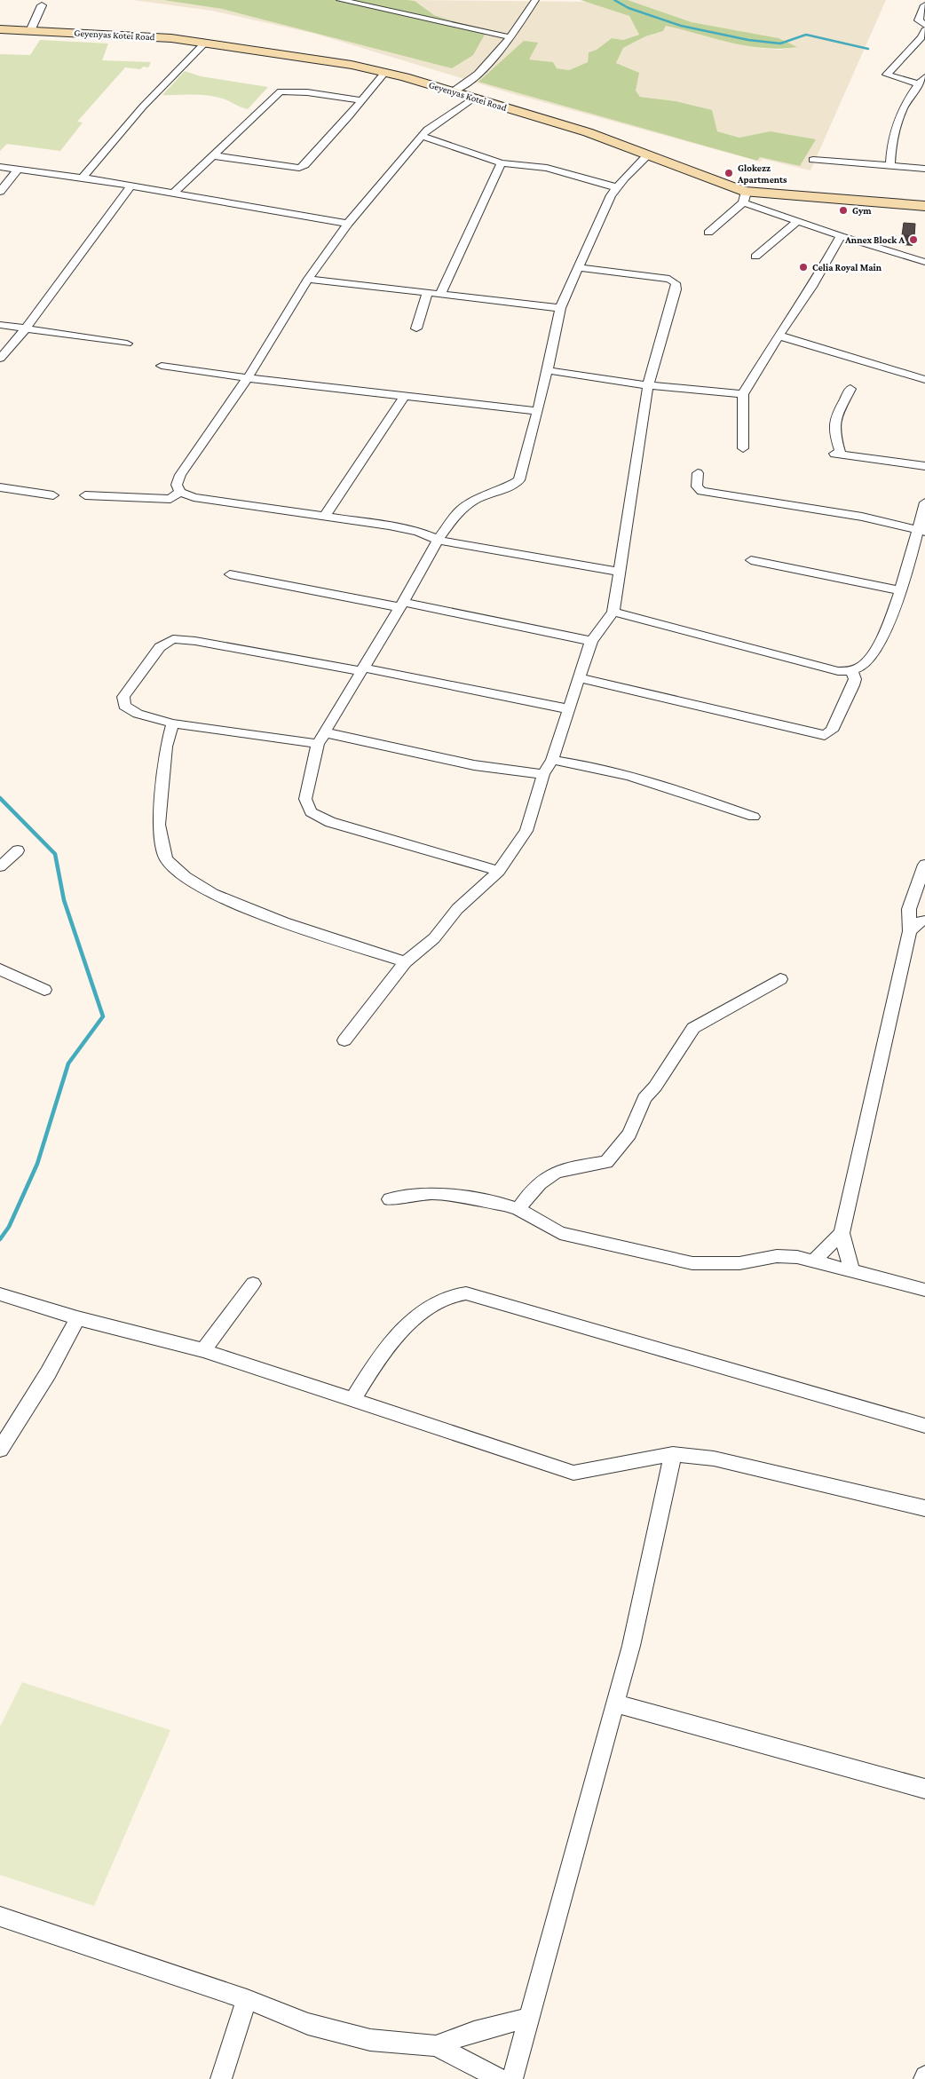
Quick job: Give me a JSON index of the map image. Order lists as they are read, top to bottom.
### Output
{
  "streets": {
    "street": ["Geyenyas Kotei Road"]
  },
  "places": [
    "Glokezz Apartments",
    "Gym",
    "Annex Block A",
    "Celia Royal Main"
  ]
}
